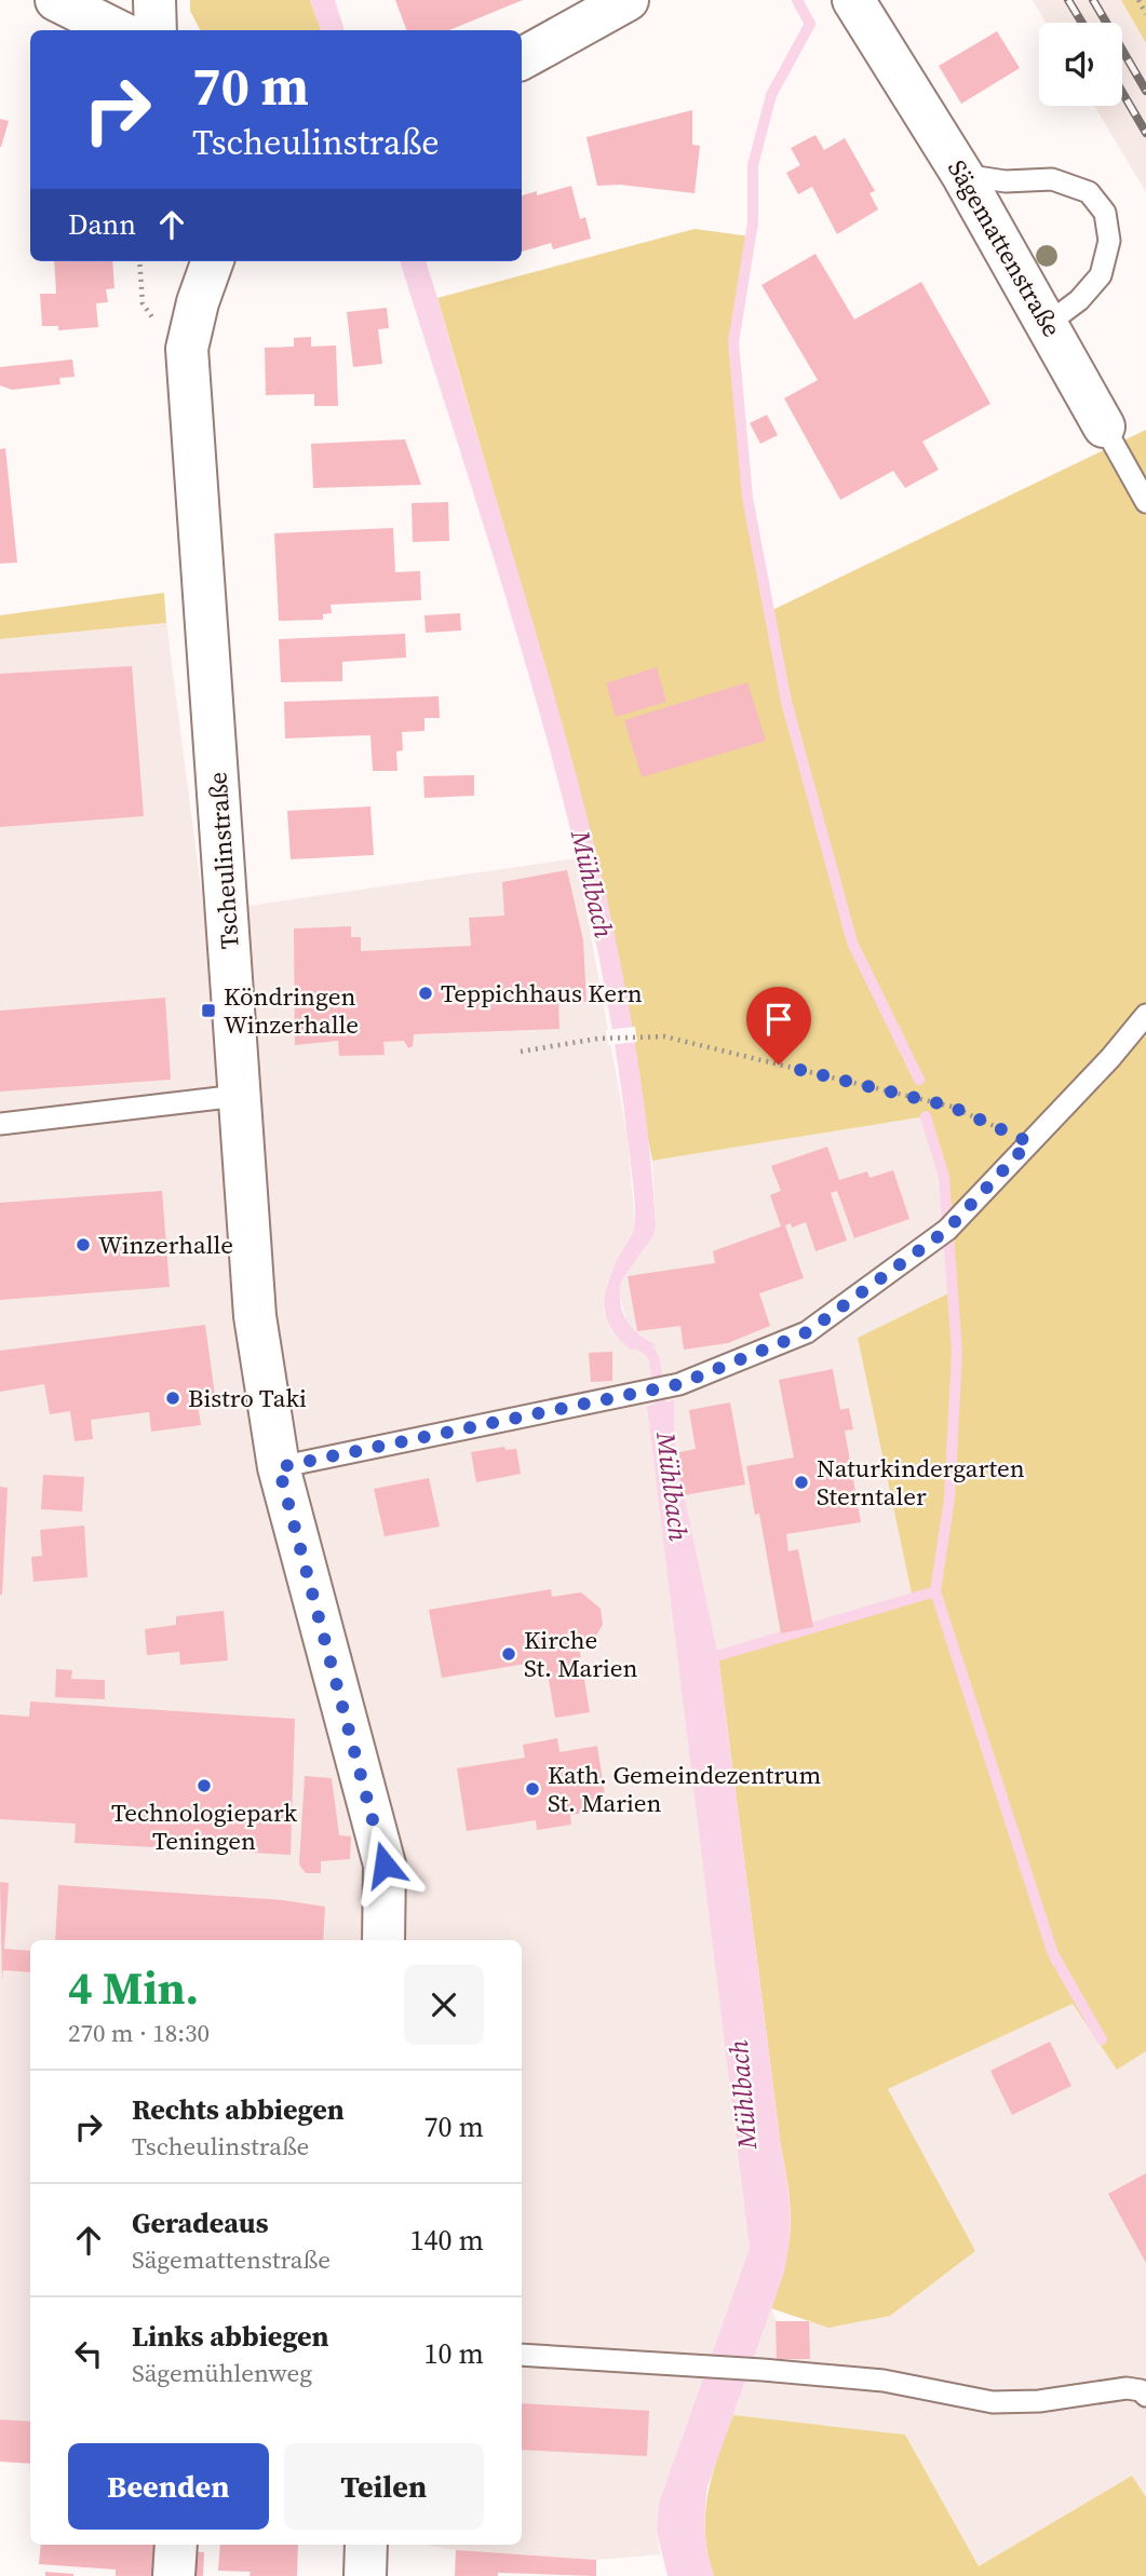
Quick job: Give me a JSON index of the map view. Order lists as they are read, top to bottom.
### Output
{
  "streets": {
    "street": ["Sägemattenstraße", "Tscheulinstraße"]
  },
  "water": ["Mühlbach"],
  "places": {
    "other": [
      "Teppichhaus Kern",
      "Winzerhalle",
      "Bistro Taki",
      "Naturkindergarten Sterntaler",
      "Kirche St. Marien",
      "Technologiepark Teningen",
      "Kath. Gemeindezentrum St. Marien"
    ],
    "transit": ["Köndringen Winzerhalle"]
  },
  "page": {
    "turn": ["70 m", "Tscheulinstraße"],
    "then": "Dann",
    "heading": ["4 Min.", "270 m · 18:30"],
    "list": [
      {
        "name": "Rechts abbiegen",
        "note": "Tscheulinstraße",
        "value": "70 m"
      },
      {
        "name": "Geradeaus",
        "note": "Sägemattenstraße",
        "value": "140 m"
      },
      {
        "name": "Links abbiegen",
        "note": "Sägemühlenweg",
        "value": "10 m"
      }
    ],
    "buttons": ["Beenden", "Teilen"]
  }
}
